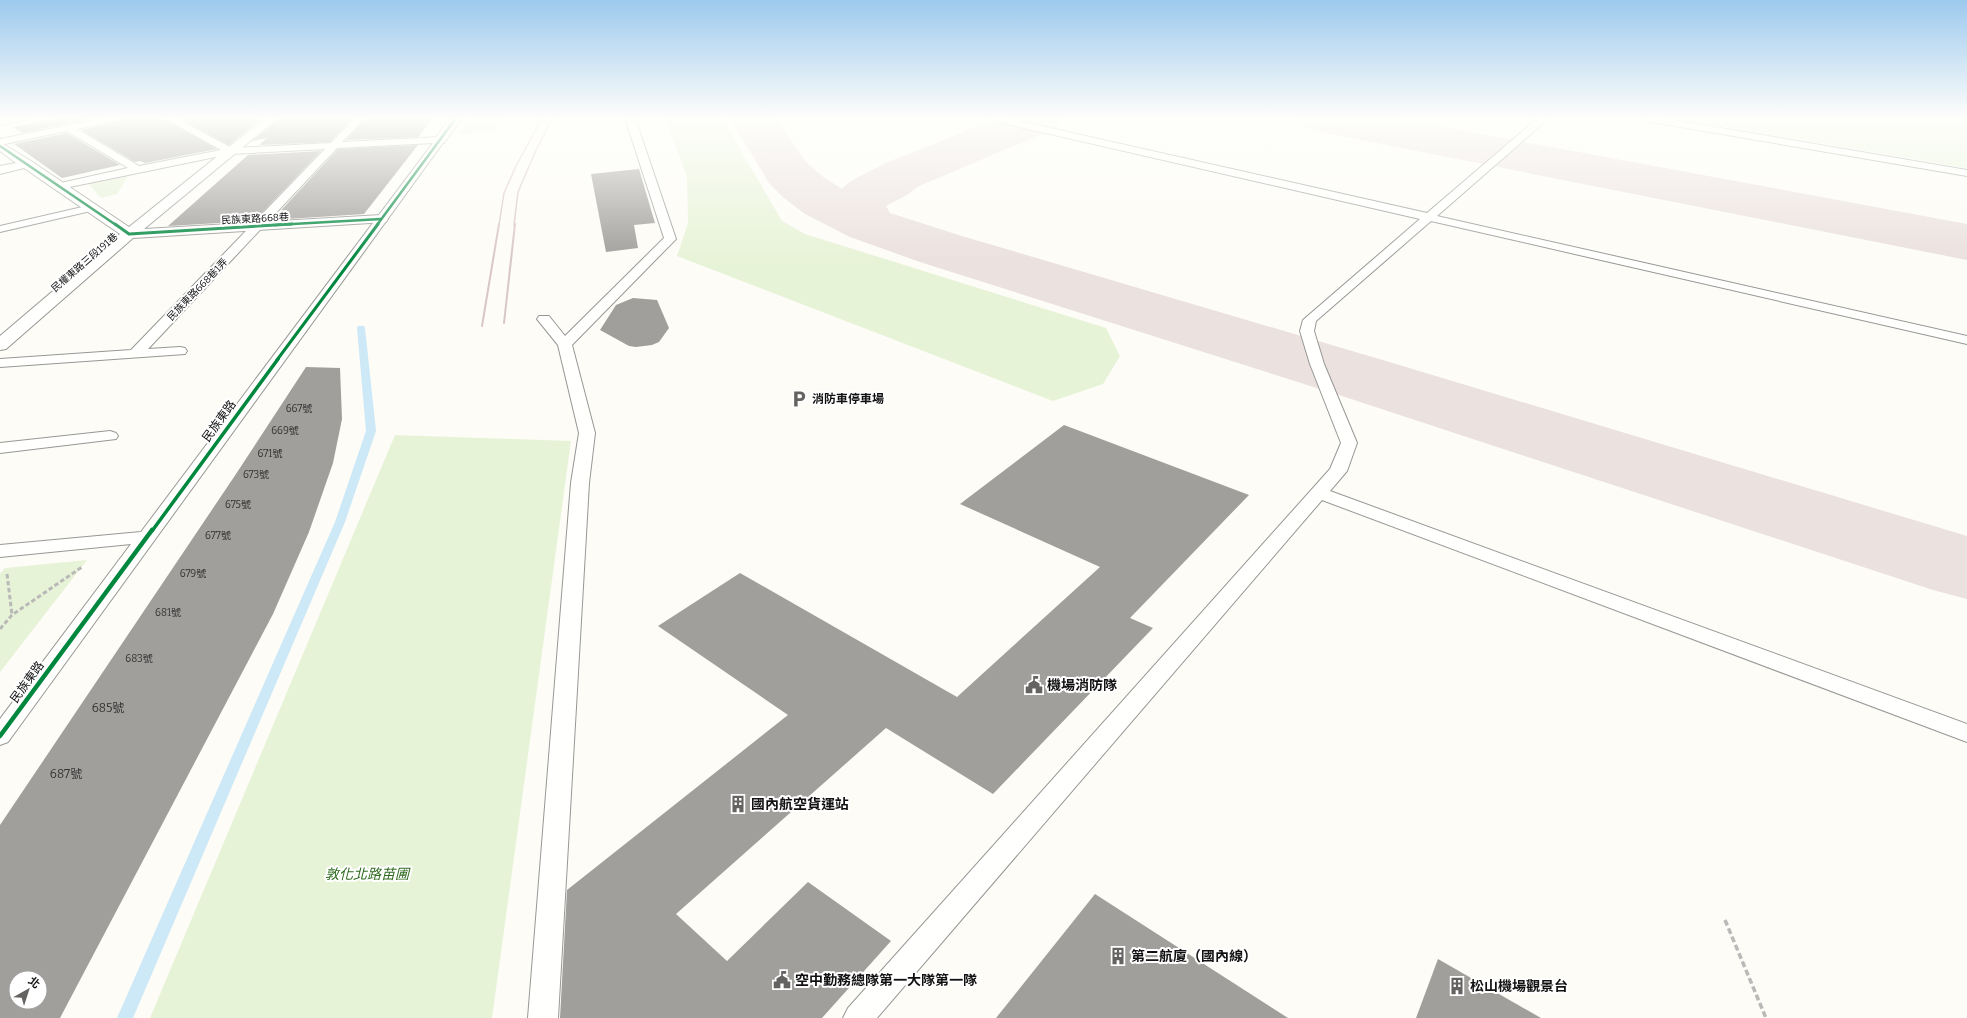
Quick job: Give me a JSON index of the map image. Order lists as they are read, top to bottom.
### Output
{
  "streets": {
    "street": ["民族東路668巷", "民權東路三段191巷"],
    "lane": ["民族東路668巷1弄", "民族東路"]
  },
  "crossings": [
    ["民族東路668巷", "民權東路三段191巷"],
    ["民族東路668巷", "民族東路668巷1弄"],
    ["民族東路668巷", "民族東路"]
  ],
  "parks": ["敦化北路苗圃"],
  "places": {
    "parking": ["消防車停車場"],
    "public building": ["機場消防隊", "空中勤務總隊第一大隊第一隊"],
    "building": ["國內航空貨運站", "第二航廈（國內線）", "松山機場觀景台"]
  },
  "house_numbers": [
    "667號",
    "669號",
    "671號",
    "673號",
    "675號",
    "677號",
    "679號",
    "681號",
    "683號",
    "685號",
    "687號"
  ],
  "north": "top right"
}
